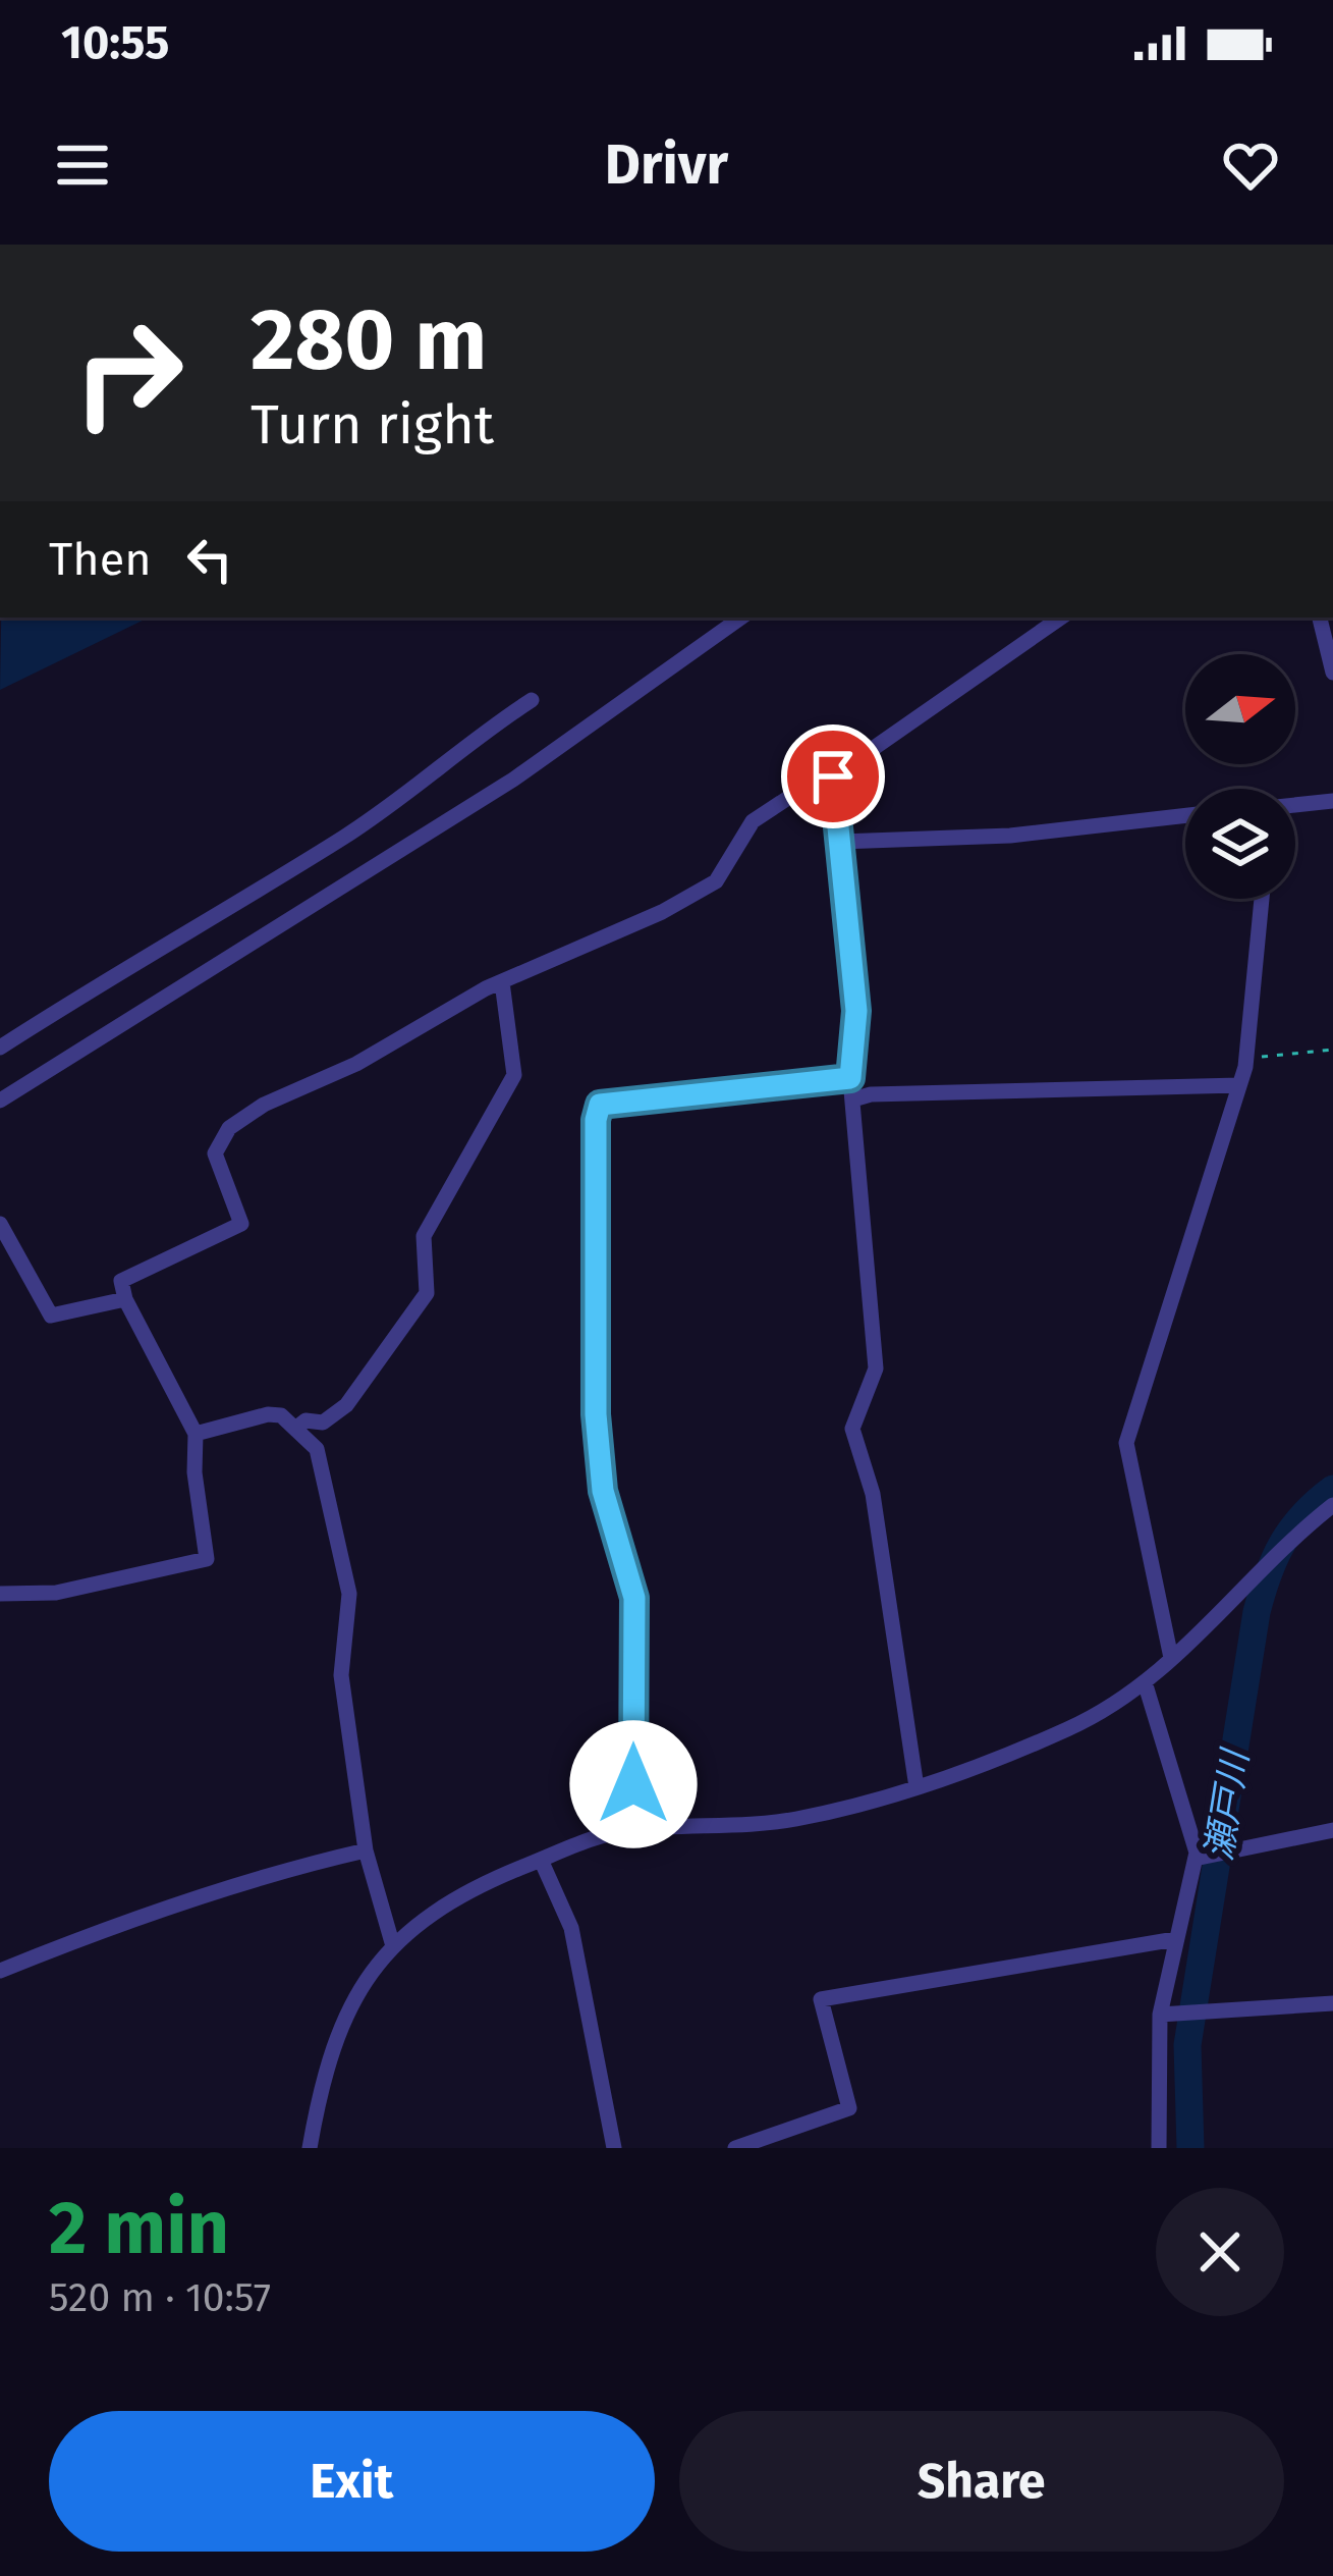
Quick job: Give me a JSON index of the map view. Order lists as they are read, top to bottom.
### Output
{
  "water": ["瀬戸川"],
  "north": "right",
  "page": {
    "status": "10:55",
    "header": "Drivr",
    "turn": ["280 m", "Turn right"],
    "then": "Then",
    "heading": ["2 min", "520 m · 10:57"],
    "buttons": ["Exit", "Share"]
  }
}
